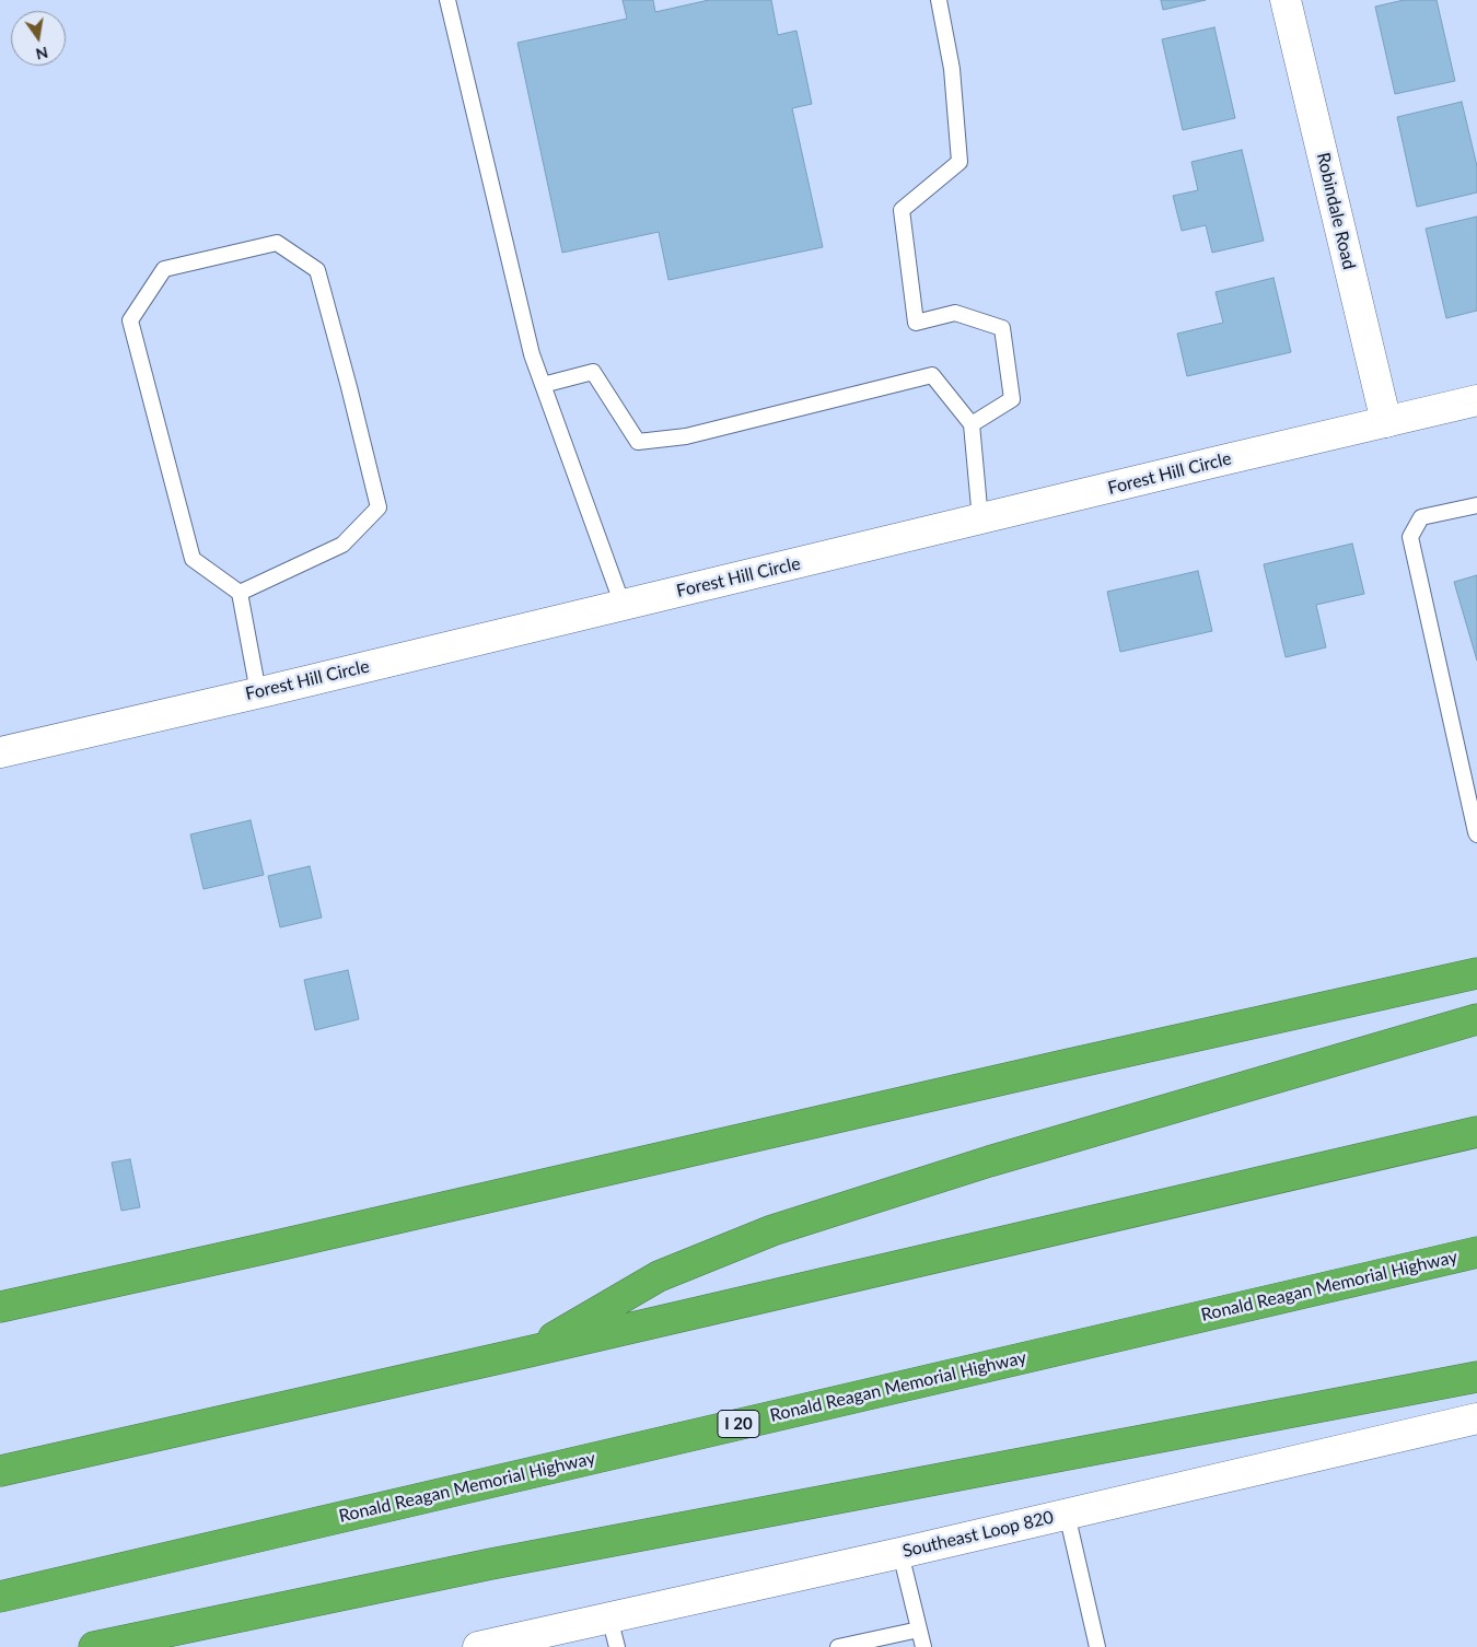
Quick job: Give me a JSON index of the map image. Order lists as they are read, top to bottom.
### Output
{
  "streets": {
    "highway": ["Ronald Reagan Memorial Highway", "I 20"],
    "street": ["Robindale Road", "Forest Hill Circle", "Southeast Loop 820"]
  },
  "crossings": [
    ["Robindale Road", "Forest Hill Circle"]
  ],
  "north": "bottom"
}
